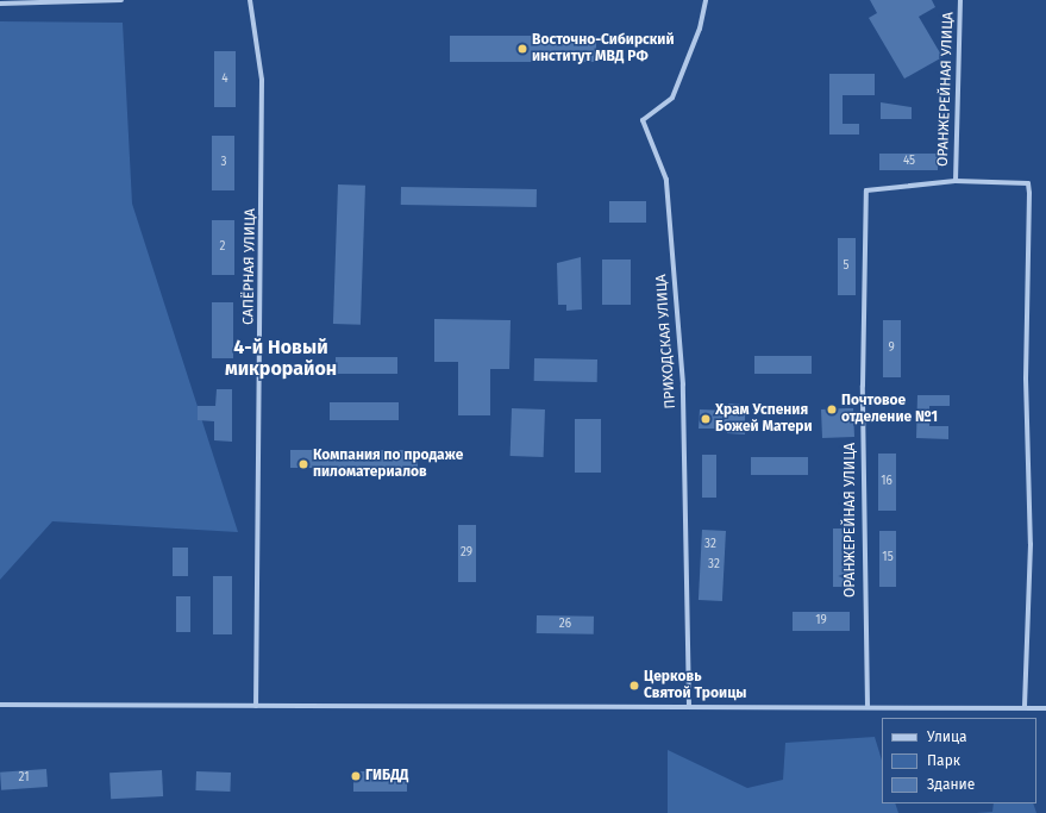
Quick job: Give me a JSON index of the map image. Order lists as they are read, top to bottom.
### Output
{
  "streets": {
    "street": ["ОРАНЖЕРЕЙНАЯ УЛИЦА", "САПЁРНАЯ УЛИЦА", "ПРИХОДСКАЯ УЛИЦА"]
  },
  "districts": ["4-й Новый микрорайон"],
  "places": [
    "Восточно-Сибирский институт МВД РФ",
    "Почтовое отделение №1",
    "Храм Успения Божей Матери",
    "Компания по продаже пиломатериалов",
    "Церковь Святой Троицы",
    "ГИБДД"
  ],
  "house_numbers": [
    "4",
    "45",
    "3",
    "2",
    "5",
    "9",
    "16",
    "32",
    "29",
    "15",
    "32",
    "19",
    "26",
    "21"
  ],
  "legend": ["Улица", "Парк", "Здание"]
}
